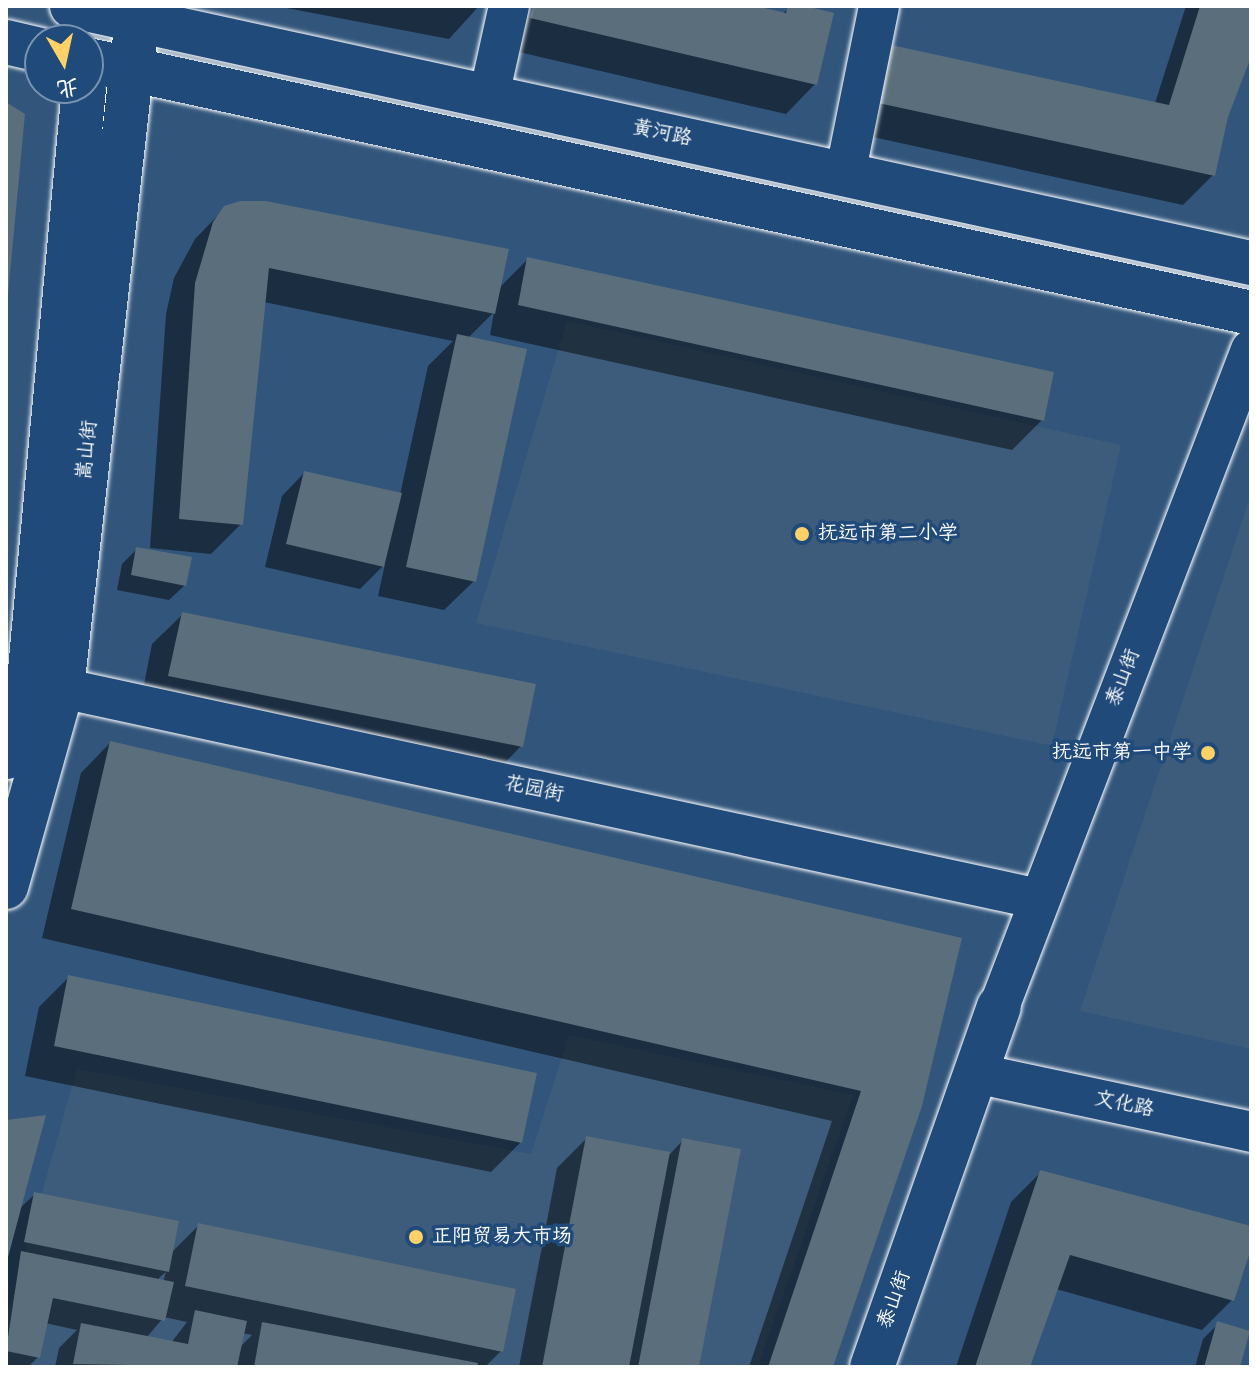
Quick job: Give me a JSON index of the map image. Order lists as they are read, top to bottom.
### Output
{
  "streets": {
    "main road": ["黄河路", "嵩山街", "泰山街"],
    "street": ["花园街", "文化路"]
  },
  "crossings": [
    ["黄河路", "嵩山街"],
    ["嵩山街", "花园街"],
    ["泰山街", "花园街"],
    ["泰山街", "文化路"]
  ],
  "places": ["抚远市第二小学", "抚远市第一中学", "正阳贸易大市场"],
  "north": "bottom"
}
